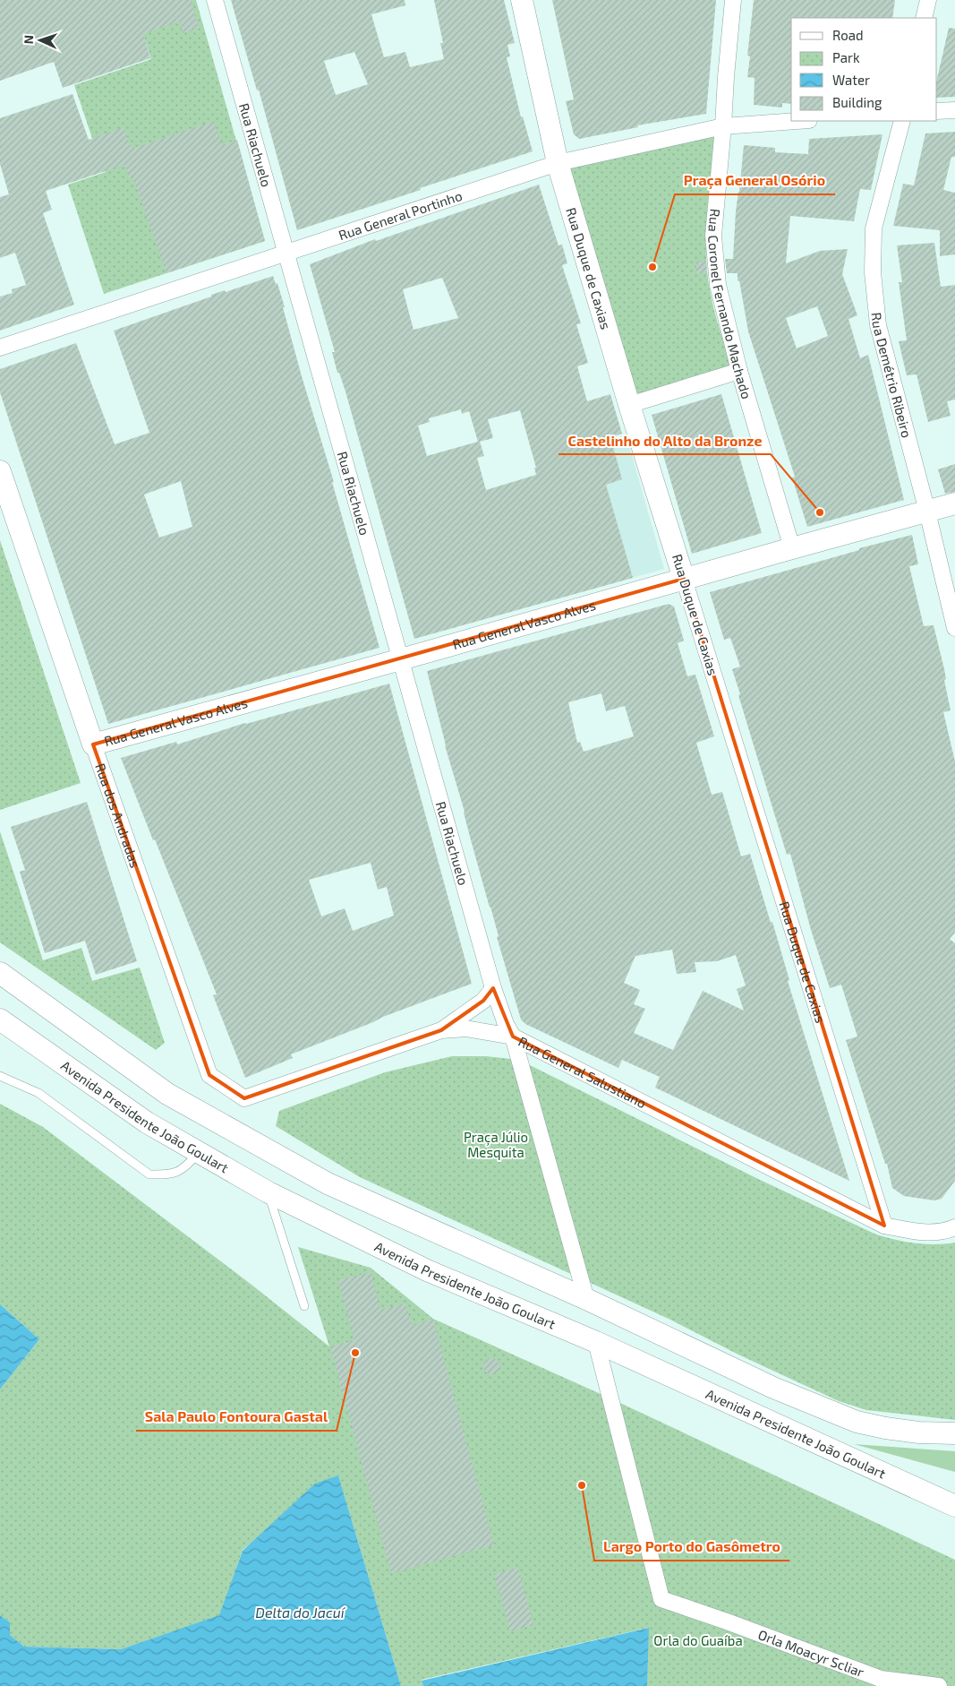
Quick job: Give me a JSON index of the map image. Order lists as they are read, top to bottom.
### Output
{
  "streets": {
    "main road": [
      "Rua Duque de Caxias",
      "Rua General Vasco Alves",
      "Rua dos Andradas",
      "Avenida Presidente João Goulart"
    ],
    "street": [
      "Rua Riachuelo",
      "Rua General Portinho",
      "Rua Coronel Fernando Machado",
      "Rua Demétrio Ribeiro",
      "Rua General Salustiano",
      "Orla Moacyr Scliar"
    ]
  },
  "crossings": [
    ["Rua Riachuelo", "Rua General Portinho"],
    ["Rua Riachuelo", "Rua General Vasco Alves"],
    ["Rua Riachuelo", "Rua General Salustiano"],
    ["Rua General Portinho", "Rua Duque de Caxias"],
    ["Rua General Portinho", "Rua Coronel Fernando Machado"],
    ["Rua Duque de Caxias", "Rua General Vasco Alves"],
    ["Rua Duque de Caxias", "Rua General Salustiano"],
    ["Rua Coronel Fernando Machado", "Rua General Vasco Alves"],
    ["Rua Demétrio Ribeiro", "Rua General Vasco Alves"],
    ["Rua General Vasco Alves", "Rua dos Andradas"],
    ["Rua dos Andradas", "Rua General Salustiano"],
    ["Avenida Presidente João Goulart", "Orla Moacyr Scliar"]
  ],
  "water": ["Delta do Jacuí"],
  "parks": ["Praça Júlio Mesquita", "Orla do Guaíba"],
  "places": [
    "Praça General Osório",
    "Castelinho do Alto da Bronze",
    "Sala Paulo Fontoura Gastal",
    "Largo Porto do Gasômetro"
  ],
  "legend": [
    "Road",
    "Park",
    "Water",
    "Building"
  ],
  "north": "left"
}
